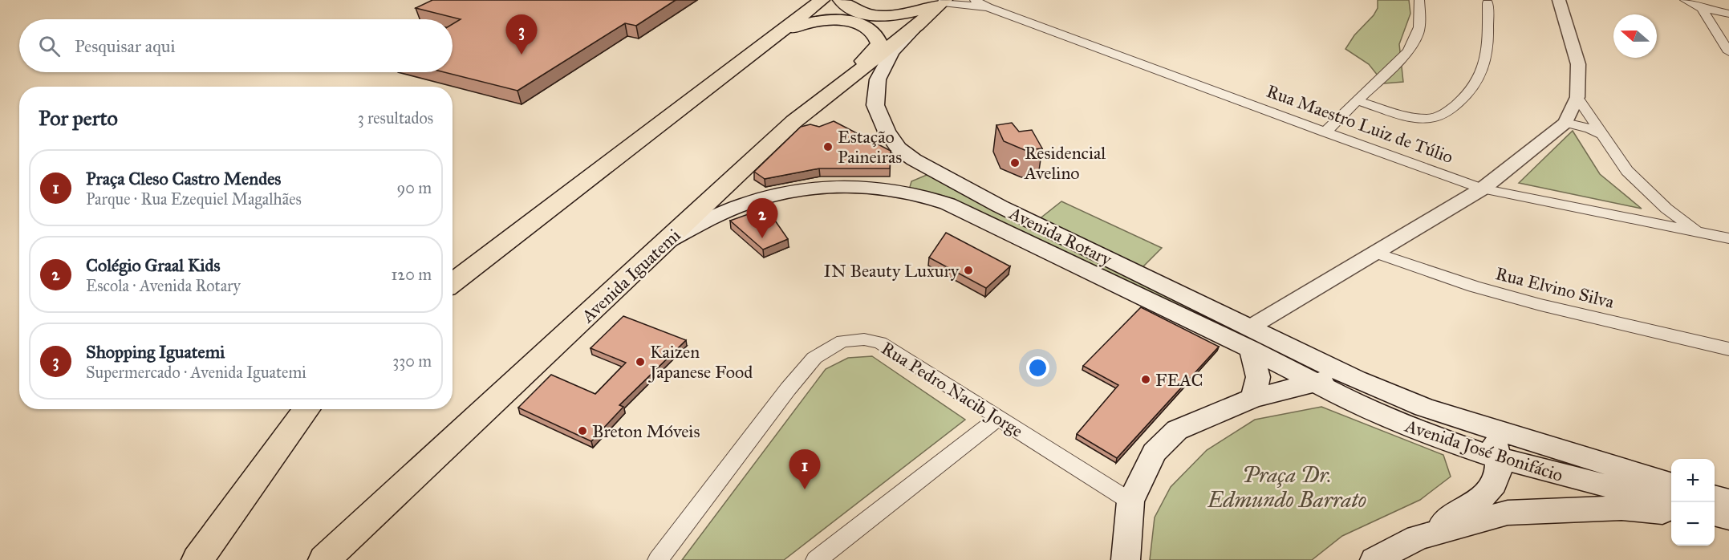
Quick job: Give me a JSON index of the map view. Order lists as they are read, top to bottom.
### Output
{
  "streets": {
    "main road": ["Avenida Rotary", "Avenida Iguatemi", "Avenida José Bonifácio"],
    "street": ["Rua Maestro Luiz de Túlio", "Rua Elvino Silva", "Rua Pedro Nacib Jorge"]
  },
  "crossings": [
    ["Avenida Rotary", "Avenida Iguatemi"],
    ["Avenida Rotary", "Avenida José Bonifácio"]
  ],
  "parks": ["Praça Dr. Edmundo Barrato"],
  "places": [
    "Estação Paineiras",
    "Residencial Avelino",
    "IN Beauty Luxury",
    "Kaizen Japanese Food",
    "FEAC",
    "Breton Móveis"
  ],
  "north": "left",
  "page": {
    "pins": ["3", "2", "1"],
    "search": "Pesquisar aqui",
    "heading": ["Por perto", "3 resultados"],
    "list": [
      {
        "mark": "1",
        "name": "Praça Cleso Castro Mendes",
        "note": "Parque · Rua Ezequiel Magalhães",
        "value": "90 m"
      },
      {
        "mark": "2",
        "name": "Colégio Graal Kids",
        "note": "Escola · Avenida Rotary",
        "value": "120 m"
      },
      {
        "mark": "3",
        "name": "Shopping Iguatemi",
        "note": "Supermercado · Avenida Iguatemi",
        "value": "330 m"
      }
    ],
    "map_buttons": ["+", "−"]
  }
}
